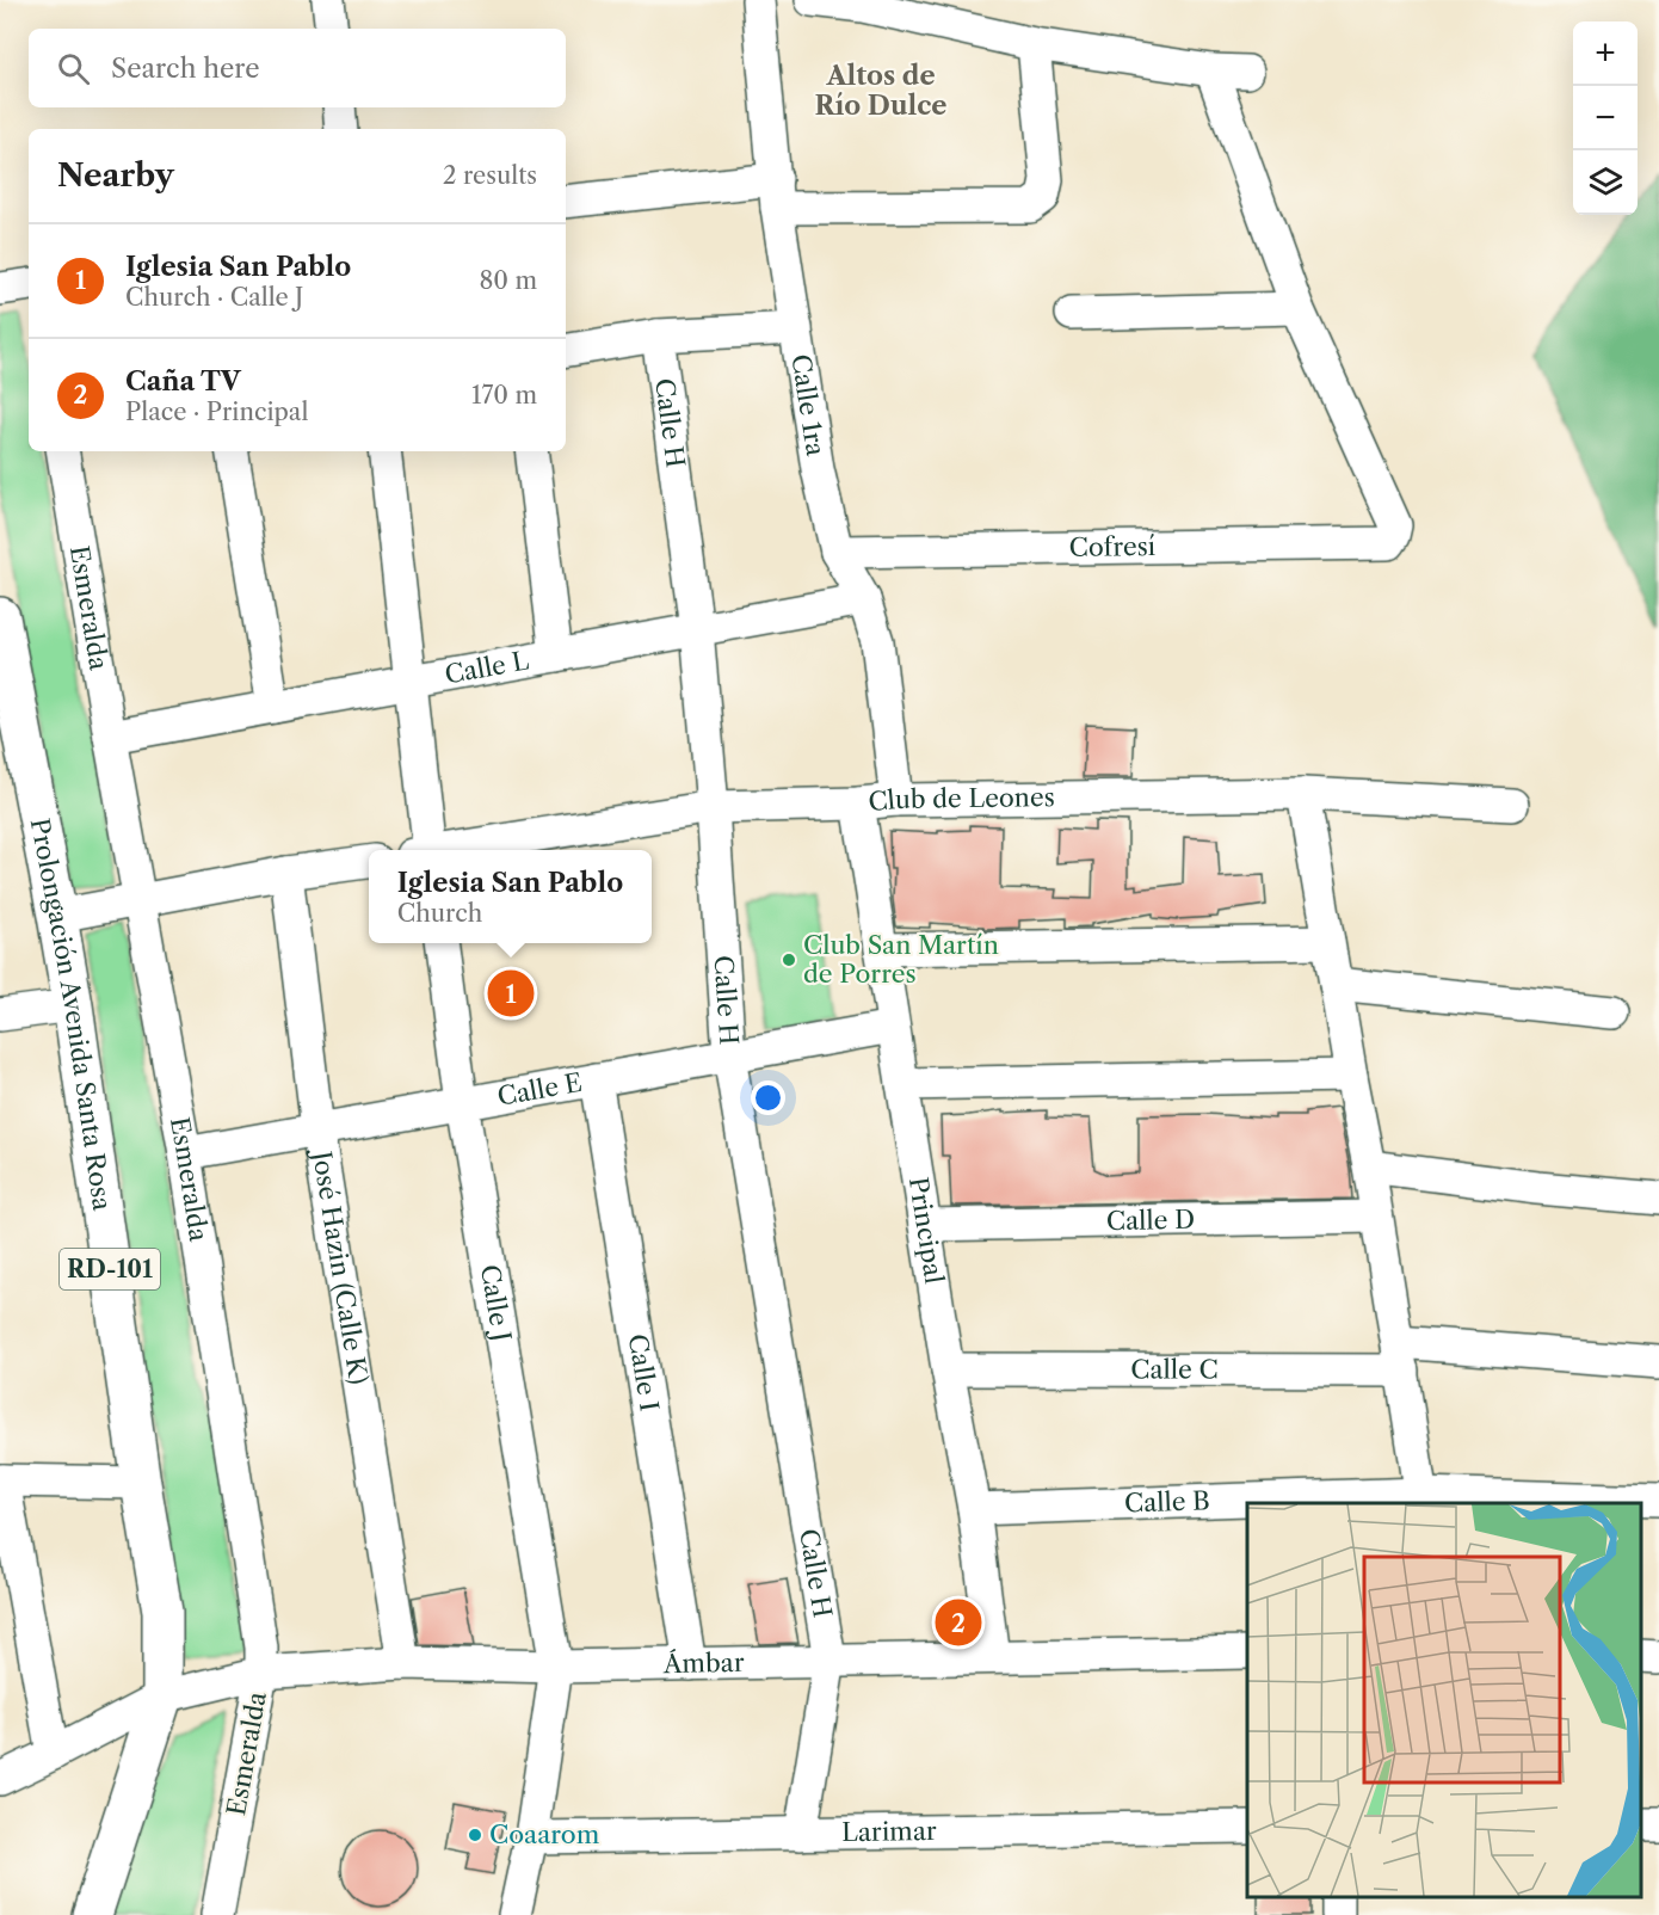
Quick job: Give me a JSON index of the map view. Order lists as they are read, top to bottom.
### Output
{
  "streets": {
    "main road": ["Prolongación Avenida Santa Rosa", "RD-101"],
    "street": [
      "Calle 1ra",
      "Calle H",
      "Cofresí",
      "Esmeralda",
      "Calle L",
      "Club de Leones",
      "Calle E",
      "Calle D",
      "Principal",
      "José Hazin (Calle K)",
      "Calle J",
      "Calle C",
      "Calle I",
      "Calle B",
      "Ámbar",
      "Larimar"
    ]
  },
  "crossings": [
    ["Calle 1ra", "Cofresí"],
    ["Calle 1ra", "Calle L"],
    ["Calle 1ra", "Club de Leones"],
    ["Calle H", "Calle L"],
    ["Calle H", "Club de Leones"],
    ["Calle H", "Calle E"],
    ["Calle H", "Ámbar"],
    ["Calle H", "Larimar"],
    ["Esmeralda", "Calle L"],
    ["Esmeralda", "Calle E"],
    ["Esmeralda", "Ámbar"],
    ["Club de Leones", "Principal"],
    ["Prolongación Avenida Santa Rosa", "Ámbar"],
    ["Calle E", "Principal"],
    ["Calle E", "José Hazin (Calle K)"],
    ["Calle E", "Calle J"],
    ["Calle E", "Calle I"],
    ["Calle D", "Principal"],
    ["Principal", "Calle C"],
    ["Principal", "Calle B"],
    ["Principal", "Ámbar"],
    ["José Hazin (Calle K)", "Ámbar"],
    ["Calle J", "Ámbar"],
    ["Calle J", "Larimar"],
    ["Calle I", "Ámbar"]
  ],
  "districts": ["Altos de Río Dulce"],
  "places": ["Club San Martín de Porres", "Coaarom"],
  "page": {
    "map_buttons": ["+", "−"],
    "search": "Search here",
    "heading": ["Nearby", "2 results"],
    "list": [
      {
        "mark": "1",
        "name": "Iglesia San Pablo",
        "note": "Church · Calle J",
        "value": "80 m"
      },
      {
        "mark": "2",
        "name": "Caña TV",
        "note": "Place · Principal",
        "value": "170 m"
      }
    ],
    "popup": ["Iglesia San Pablo", "Church"],
    "pins": ["1", "2"]
  }
}
